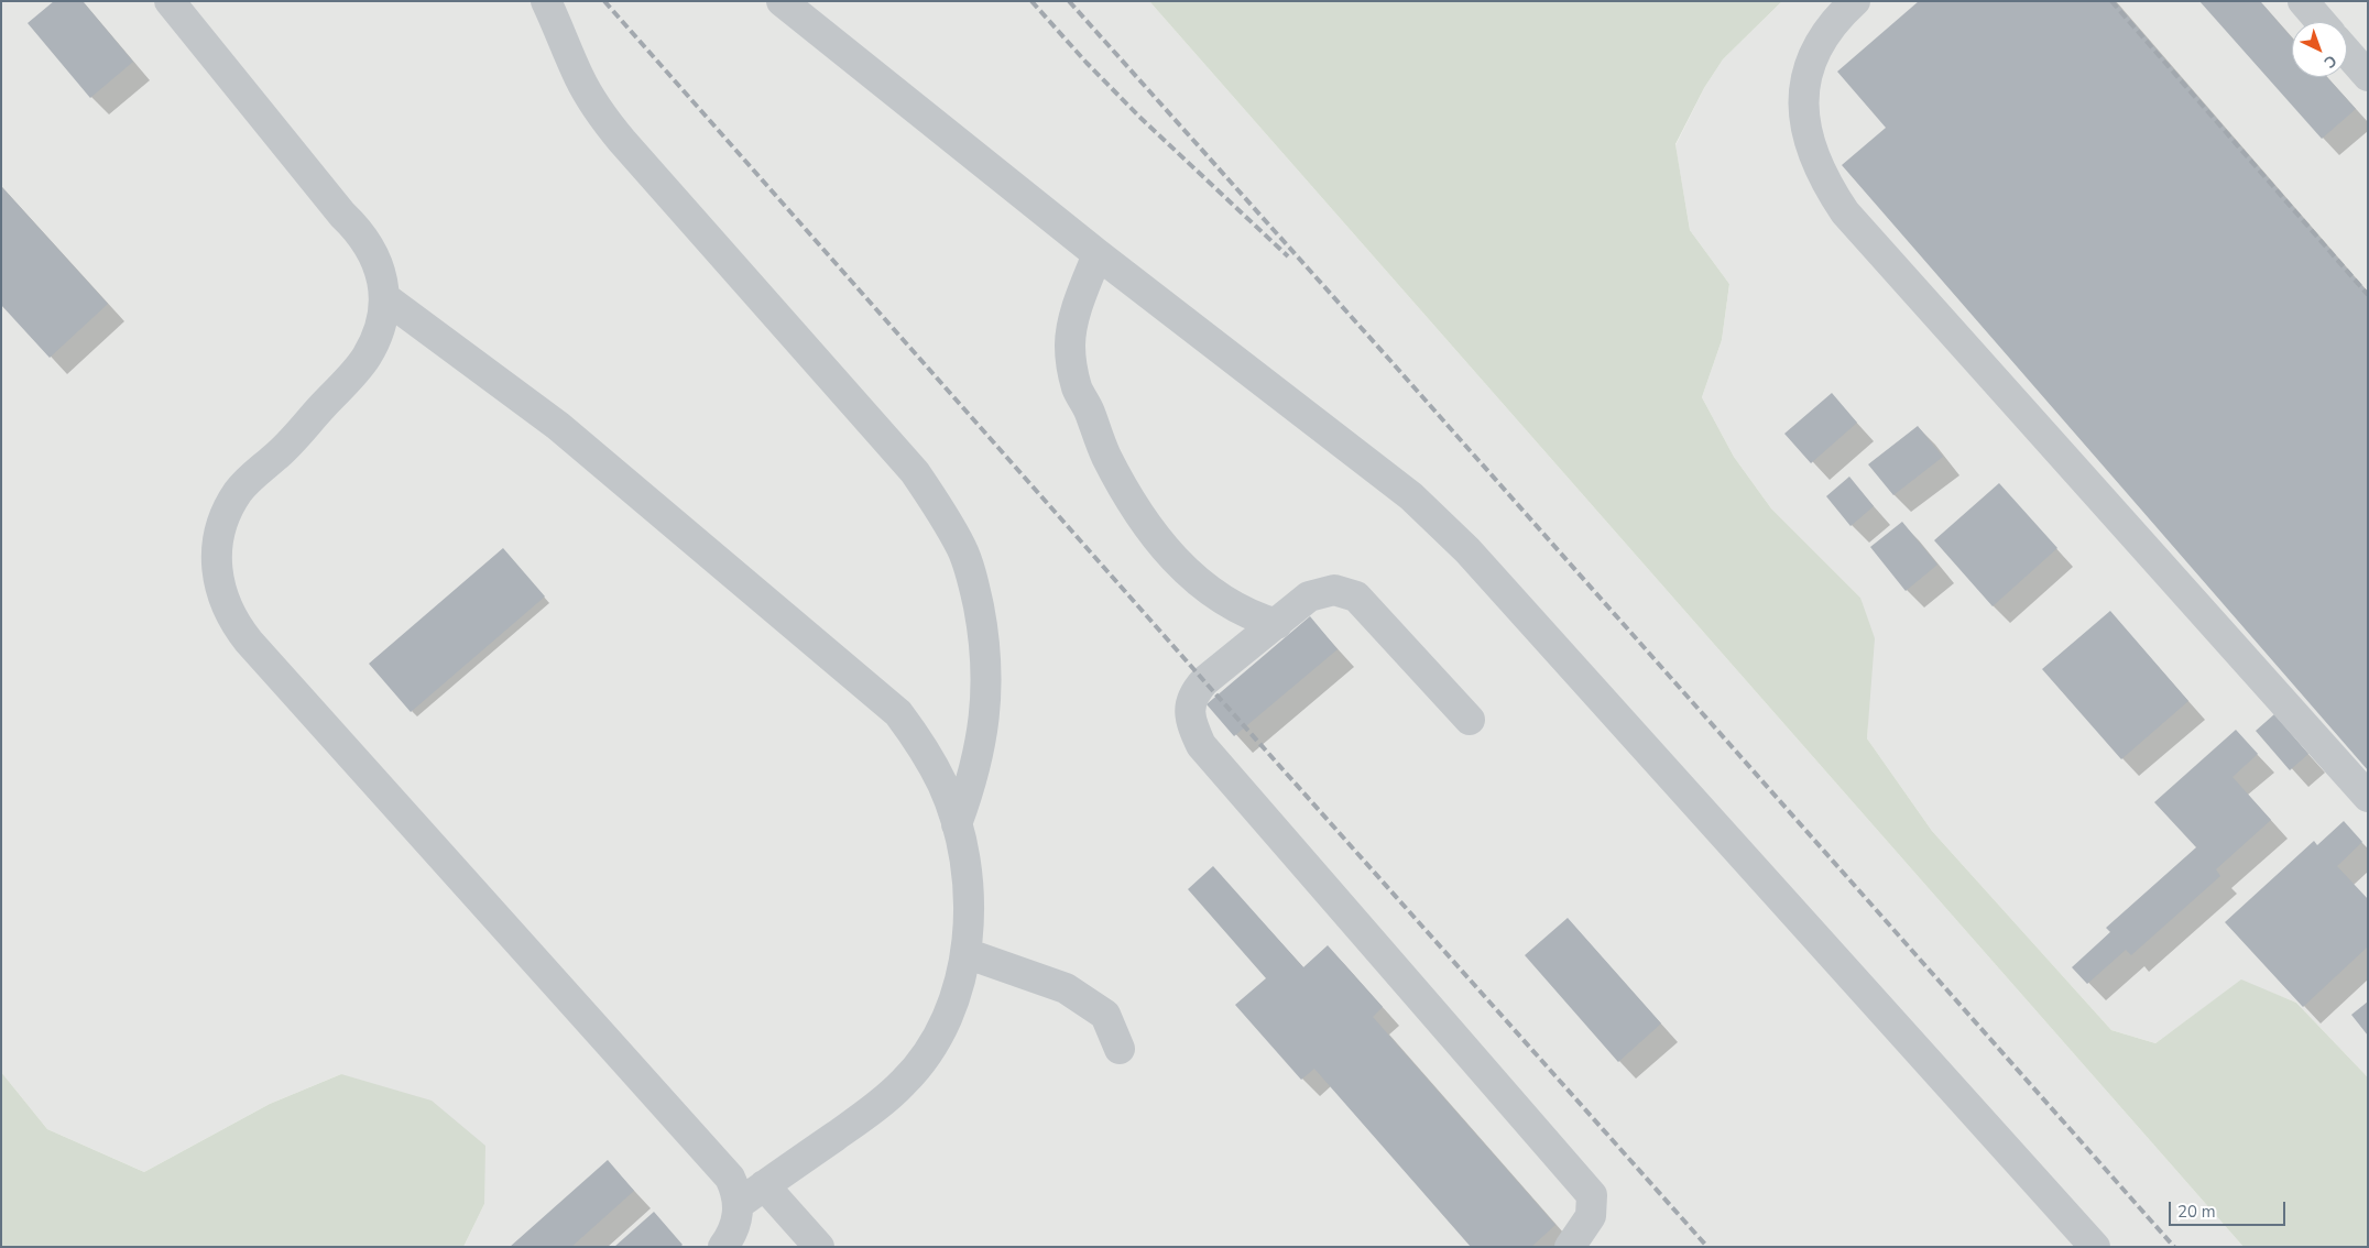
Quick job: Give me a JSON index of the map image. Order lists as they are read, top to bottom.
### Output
{
  "scale_bar": "20 m",
  "north": "bottom right"
}
